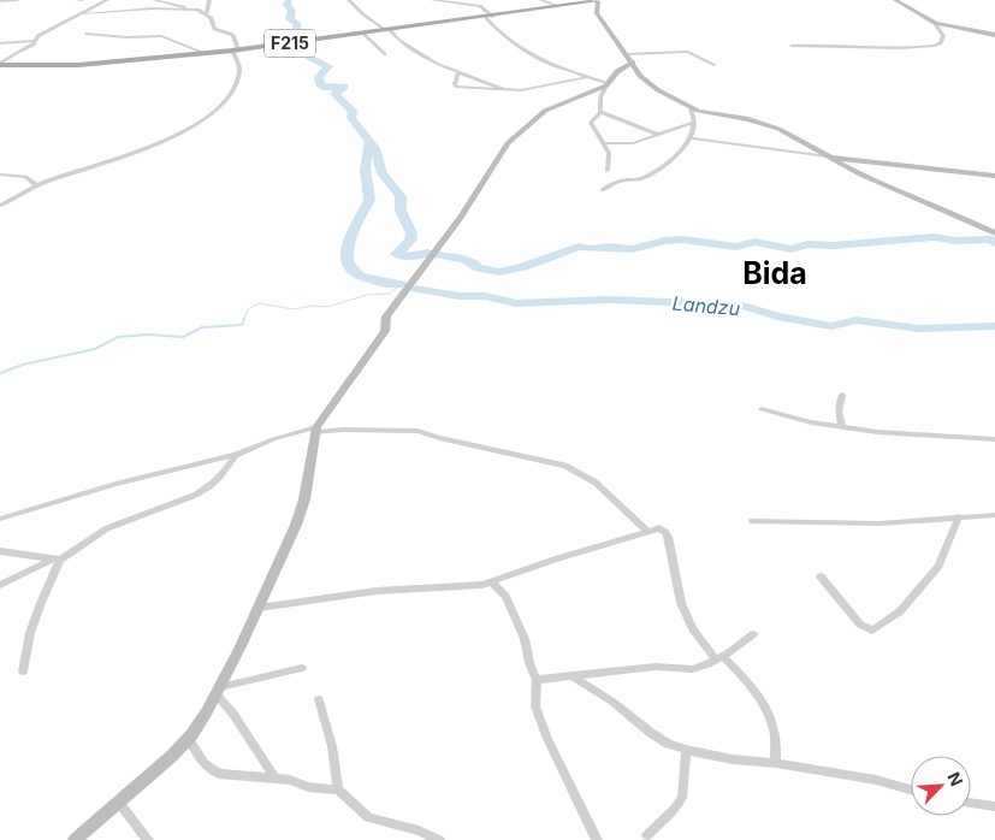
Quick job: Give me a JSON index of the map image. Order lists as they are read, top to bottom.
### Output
{
  "streets": {
    "main road": ["F215"]
  },
  "districts": ["Bida"],
  "water": ["Landzu"],
  "north": "top right"
}
